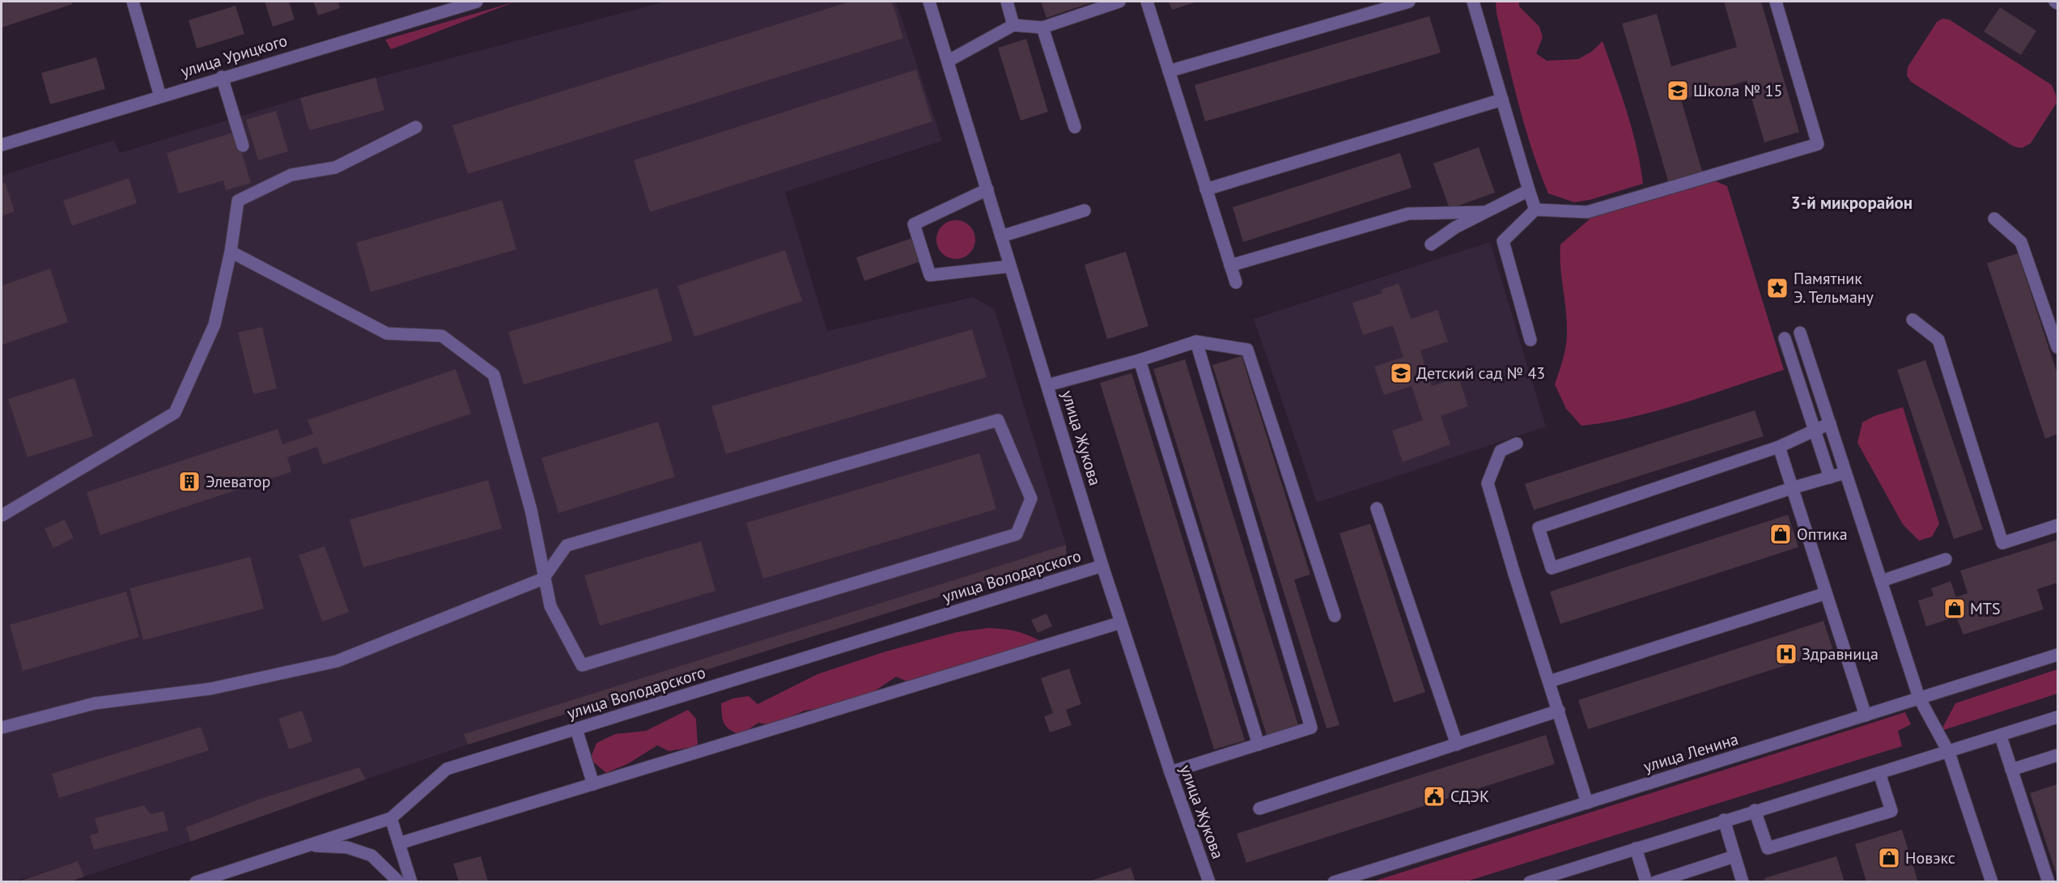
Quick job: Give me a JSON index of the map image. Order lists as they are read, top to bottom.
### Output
{
  "streets": {
    "street": [
      "улица Урицкого",
      "улица Жукова",
      "улица Володарского",
      "улица Ленина"
    ]
  },
  "crossings": [
    ["улица Жукова", "улица Володарского"]
  ],
  "districts": ["3-й микрорайон"],
  "places": {
    "school or university": ["Школа № 15", "Детский сад № 43"],
    "place": ["Памятник Э. Тельману"],
    "building": ["Элеватор"],
    "shop": ["Оптика", "MTS", "Новэкс"],
    "hospital": ["Здравница"],
    "public building": ["СДЭК"]
  }
}
